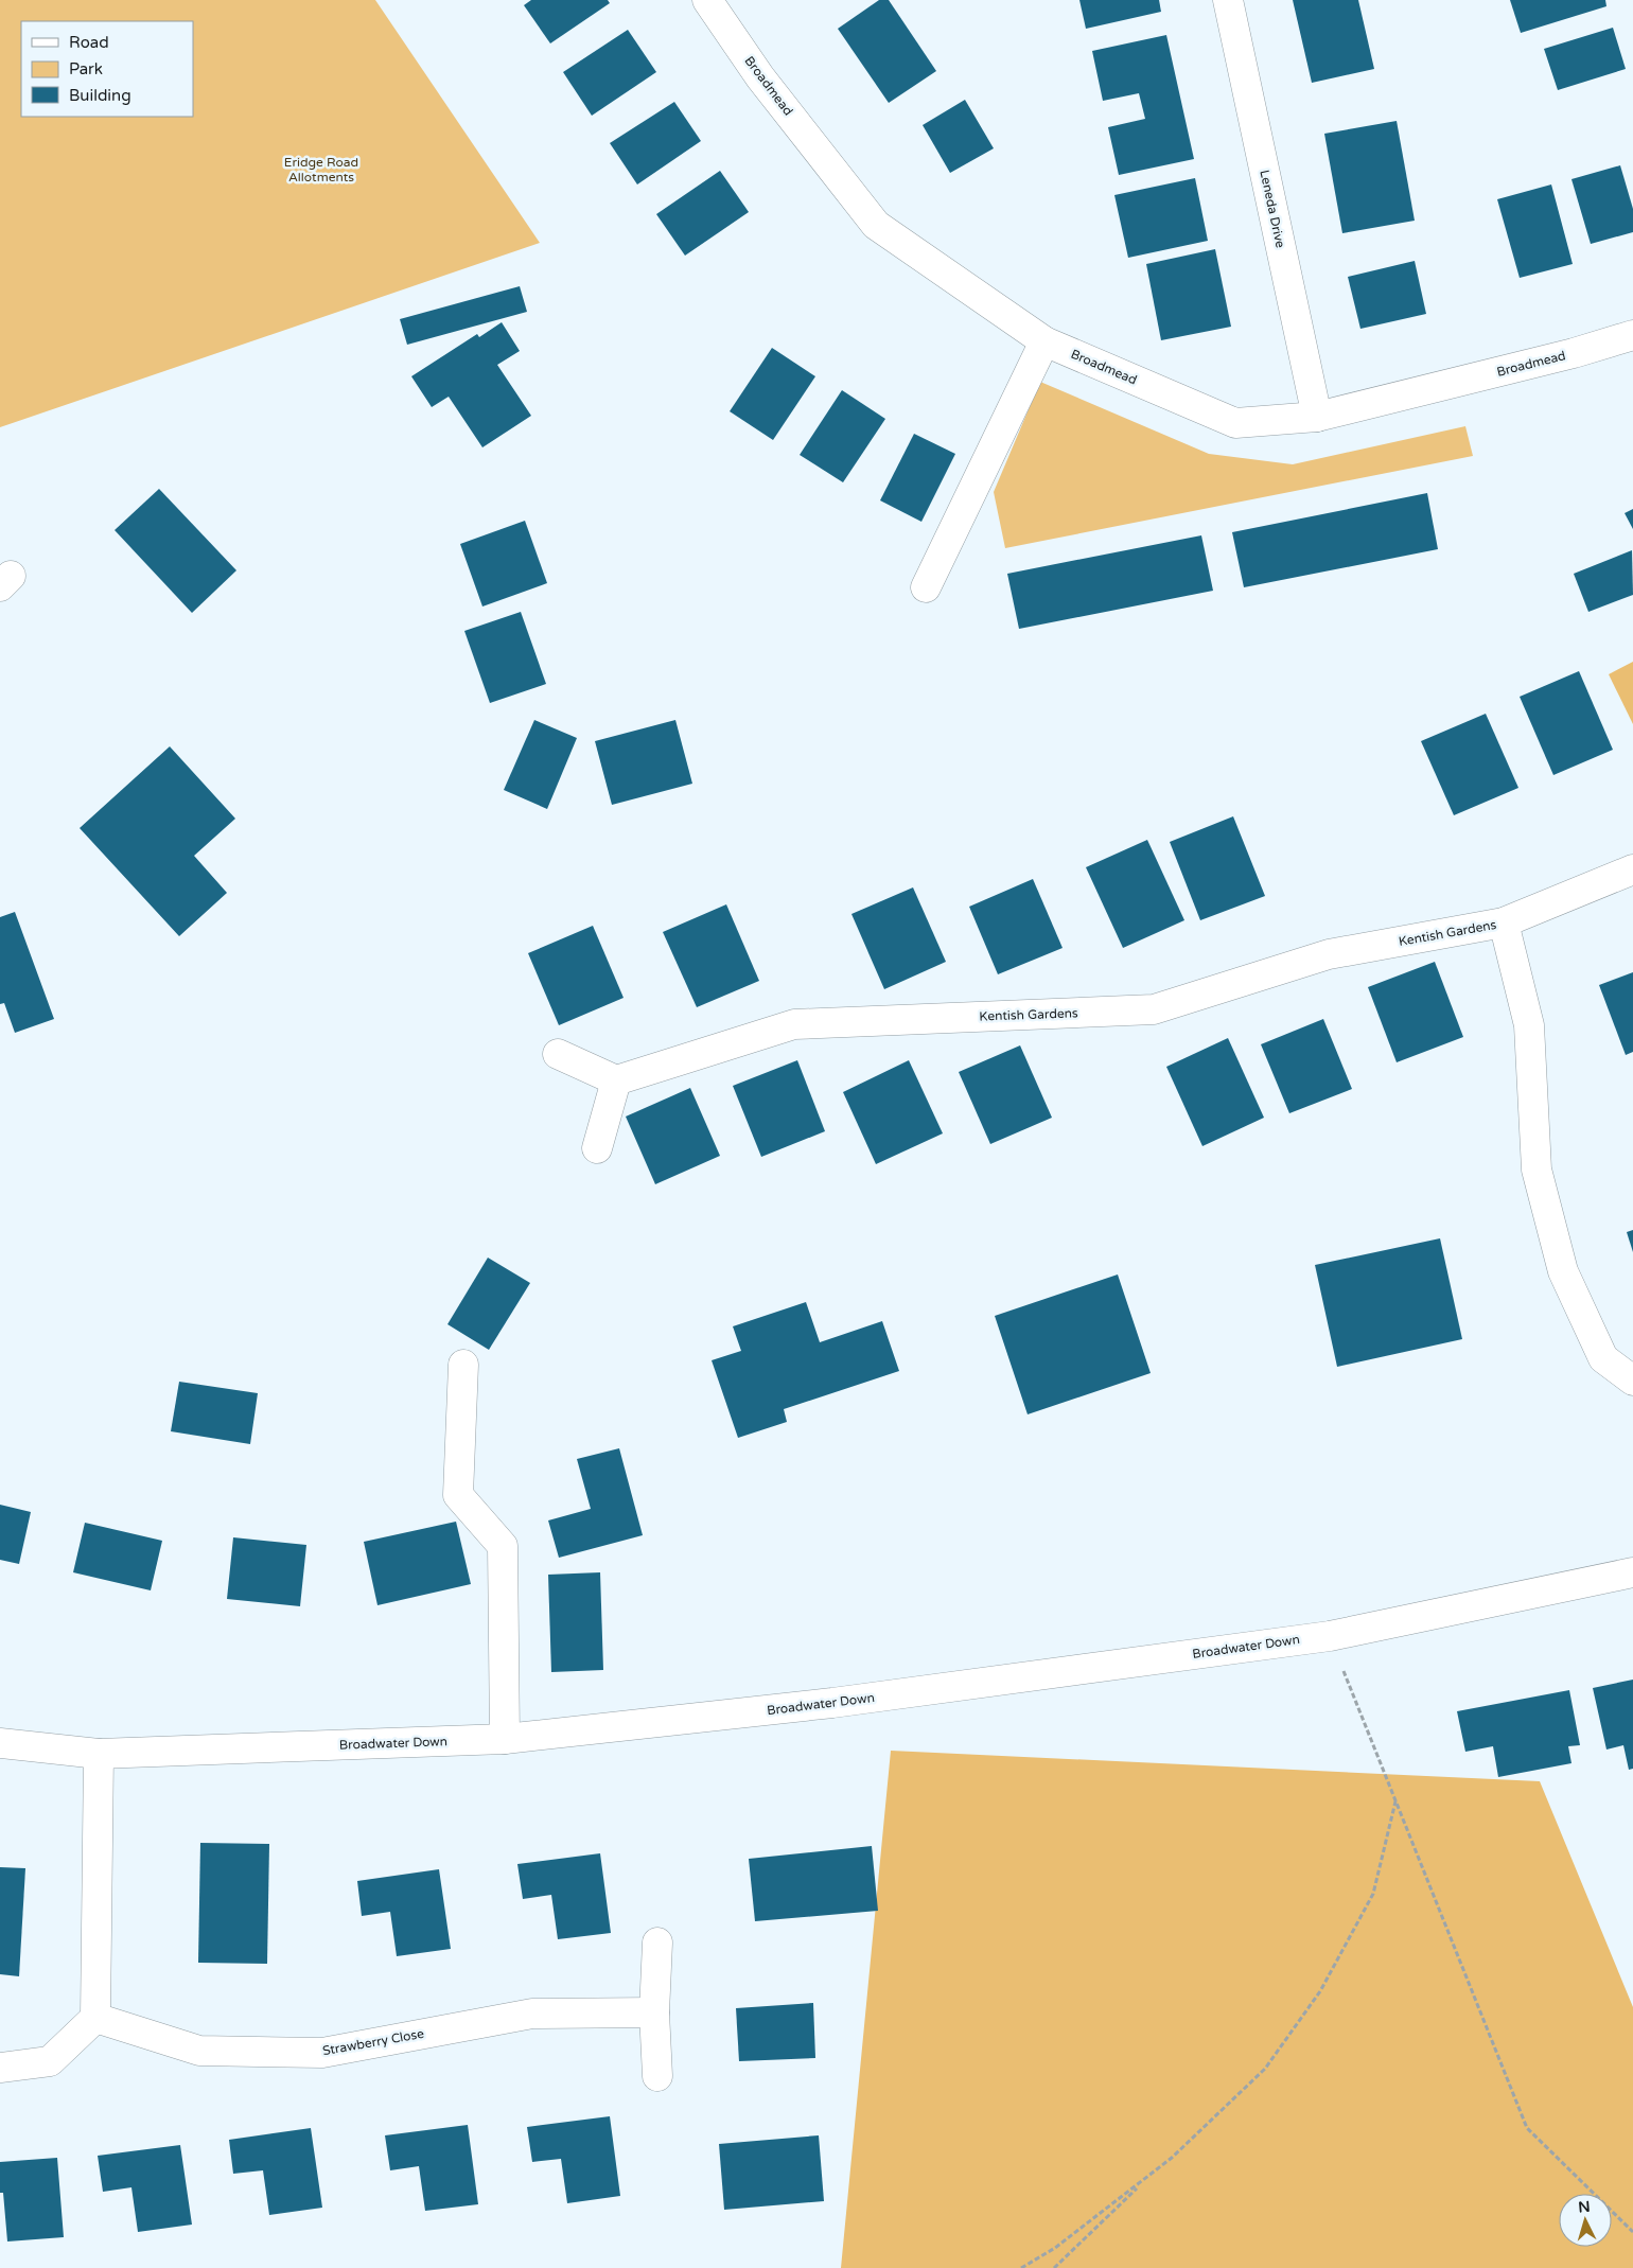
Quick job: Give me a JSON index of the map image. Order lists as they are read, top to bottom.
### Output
{
  "streets": {
    "street": [
      "Broadmead",
      "Leneda Drive",
      "Kentish Gardens",
      "Broadwater Down",
      "Strawberry Close"
    ]
  },
  "crossings": [
    ["Broadmead", "Leneda Drive"]
  ],
  "parks": ["Eridge Road Allotments"],
  "legend": ["Road", "Park", "Building"],
  "north": "top"
}
